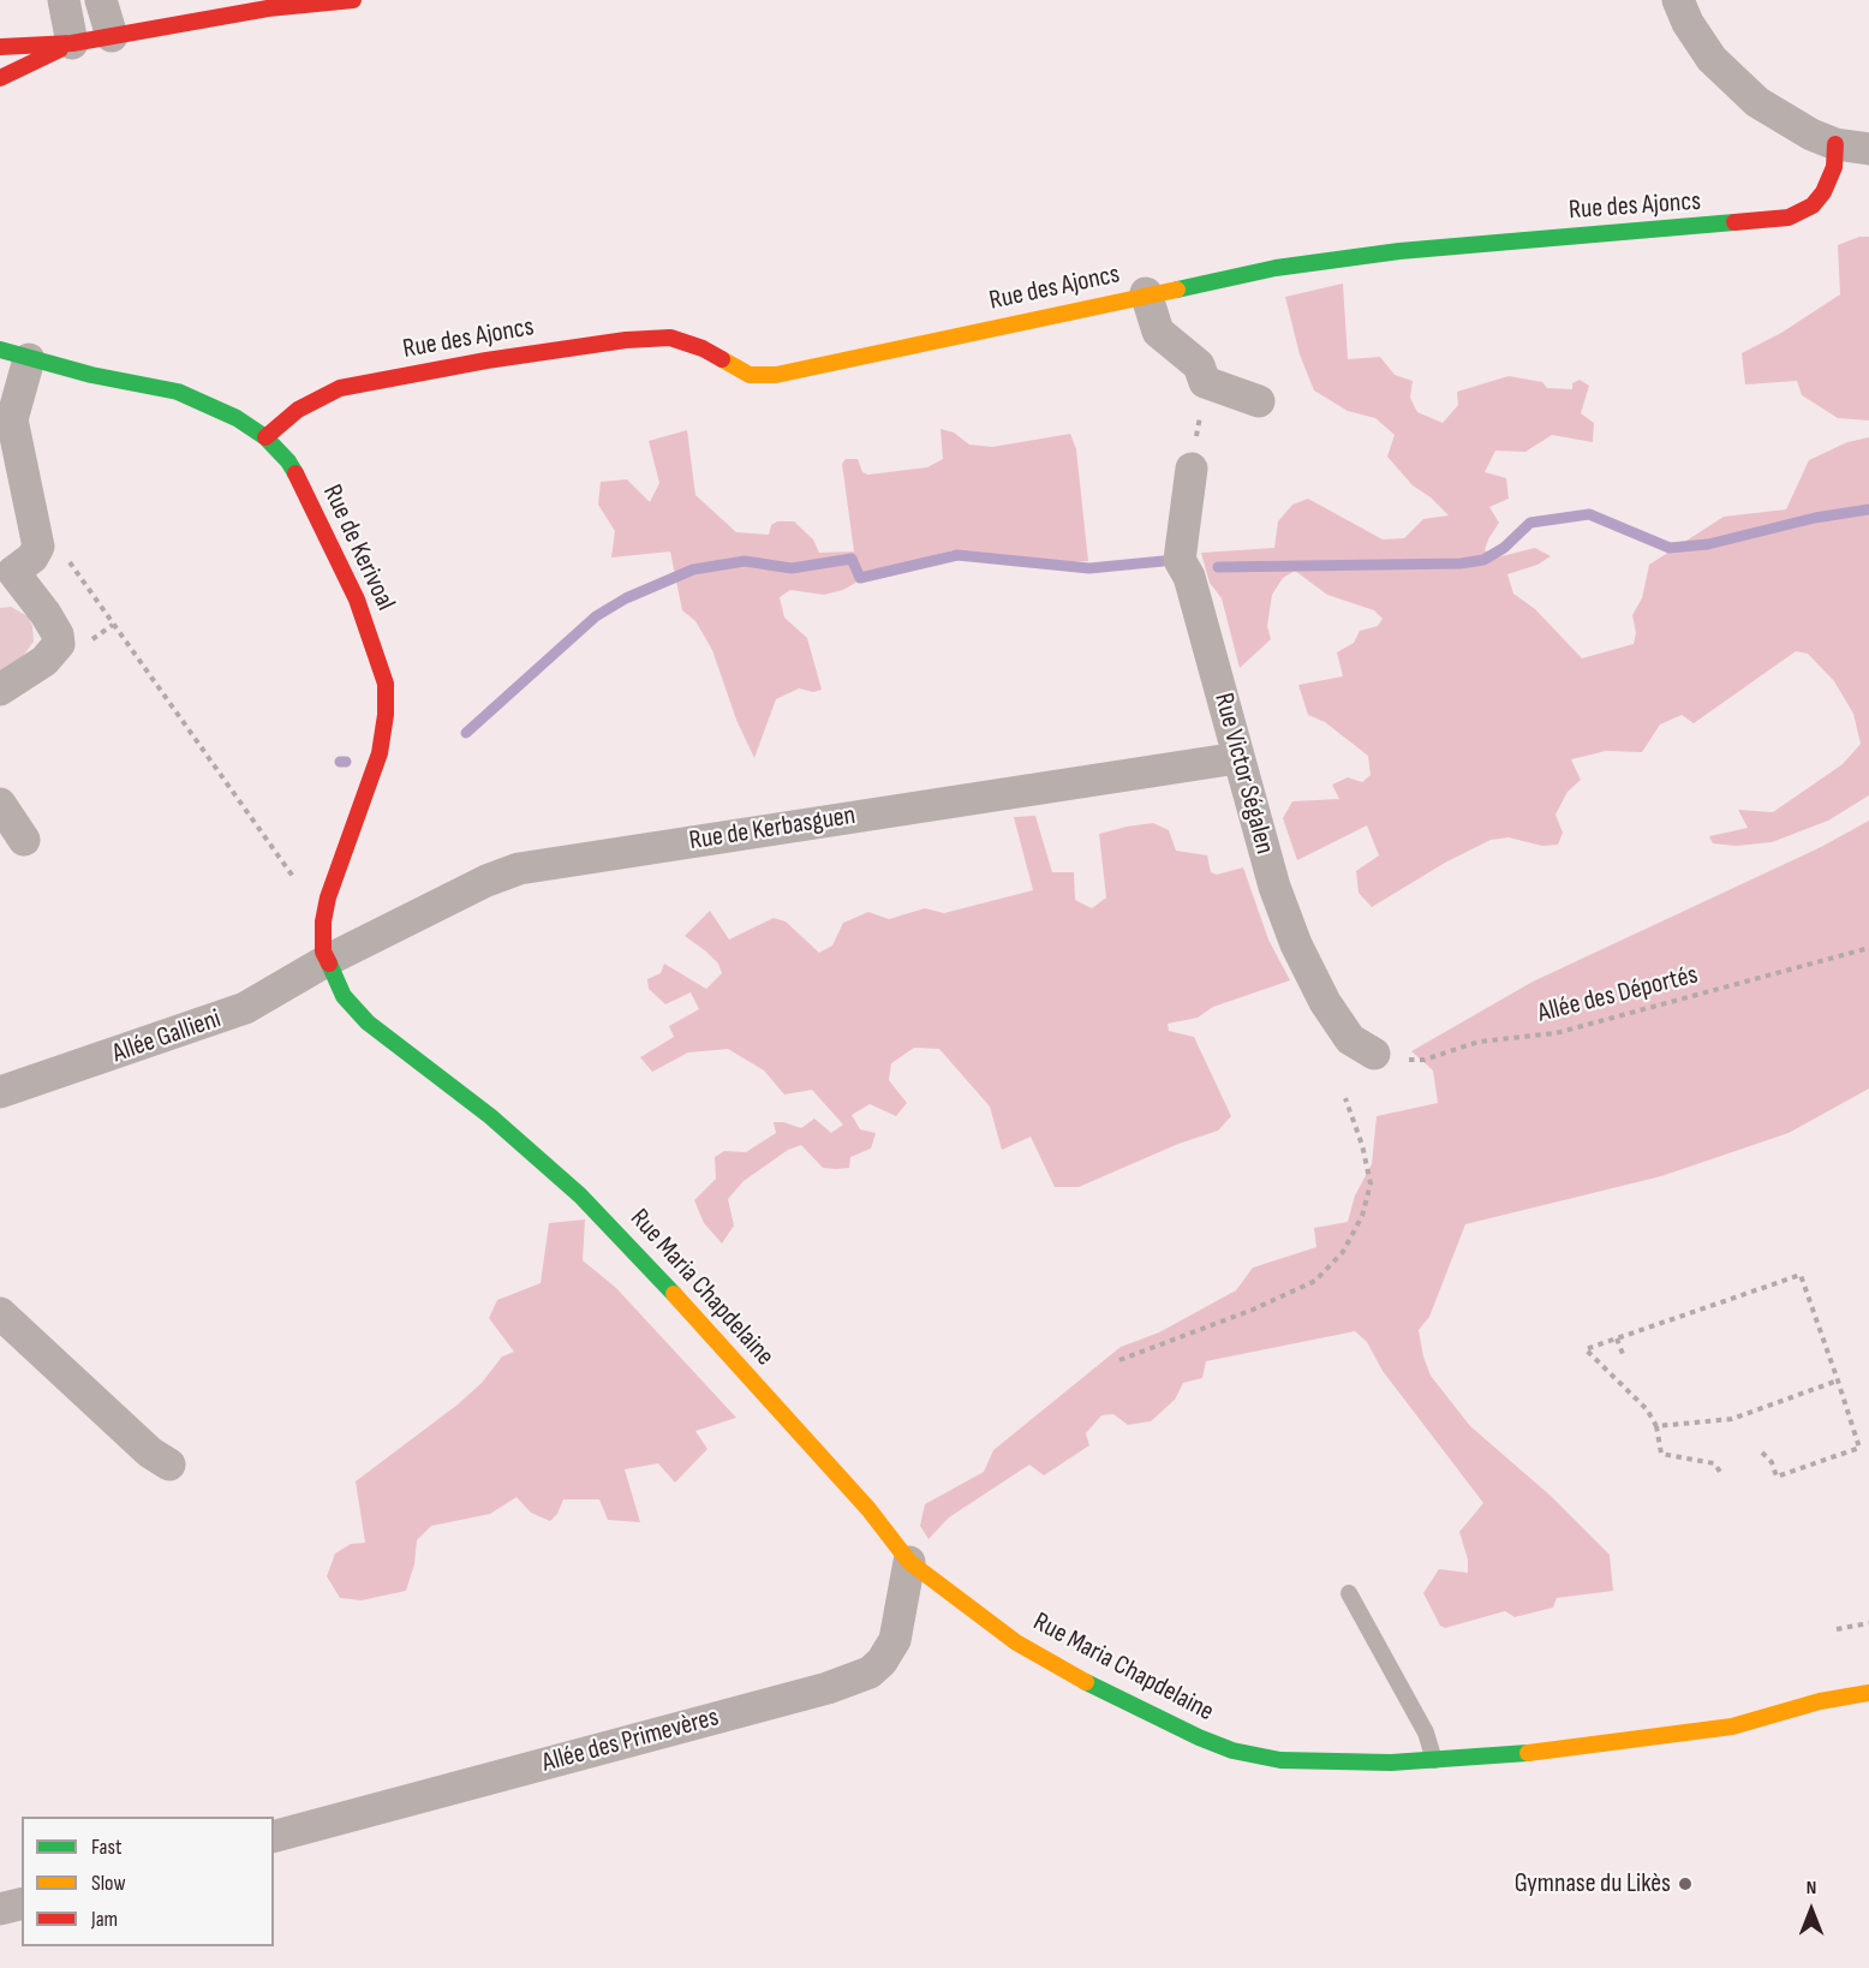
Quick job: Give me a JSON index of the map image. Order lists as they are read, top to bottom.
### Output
{
  "streets": {
    "street": [
      "Rue des Ajoncs",
      "Rue de Kerivoal",
      "Rue Victor Ségalen",
      "Rue de Kerbasguen",
      "Allée Gallieni",
      "Rue Maria Chapdelaine",
      "Allée des Primevères"
    ],
    "path": ["Allée des Déportés"]
  },
  "crossings": [
    ["Rue des Ajoncs", "Rue de Kerivoal"],
    ["Rue de Kerivoal", "Rue de Kerbasguen"],
    ["Rue de Kerivoal", "Allée Gallieni"],
    ["Rue de Kerivoal", "Rue Maria Chapdelaine"],
    ["Rue Victor Ségalen", "Rue de Kerbasguen"],
    ["Rue Victor Ségalen", "Allée des Déportés"],
    ["Rue de Kerbasguen", "Allée Gallieni"],
    ["Rue de Kerbasguen", "Rue Maria Chapdelaine"],
    ["Allée Gallieni", "Rue Maria Chapdelaine"],
    ["Rue Maria Chapdelaine", "Allée des Primevères"]
  ],
  "places": ["Gymnase du Likès"],
  "legend": ["Fast", "Slow", "Jam"],
  "north": "top"
}
